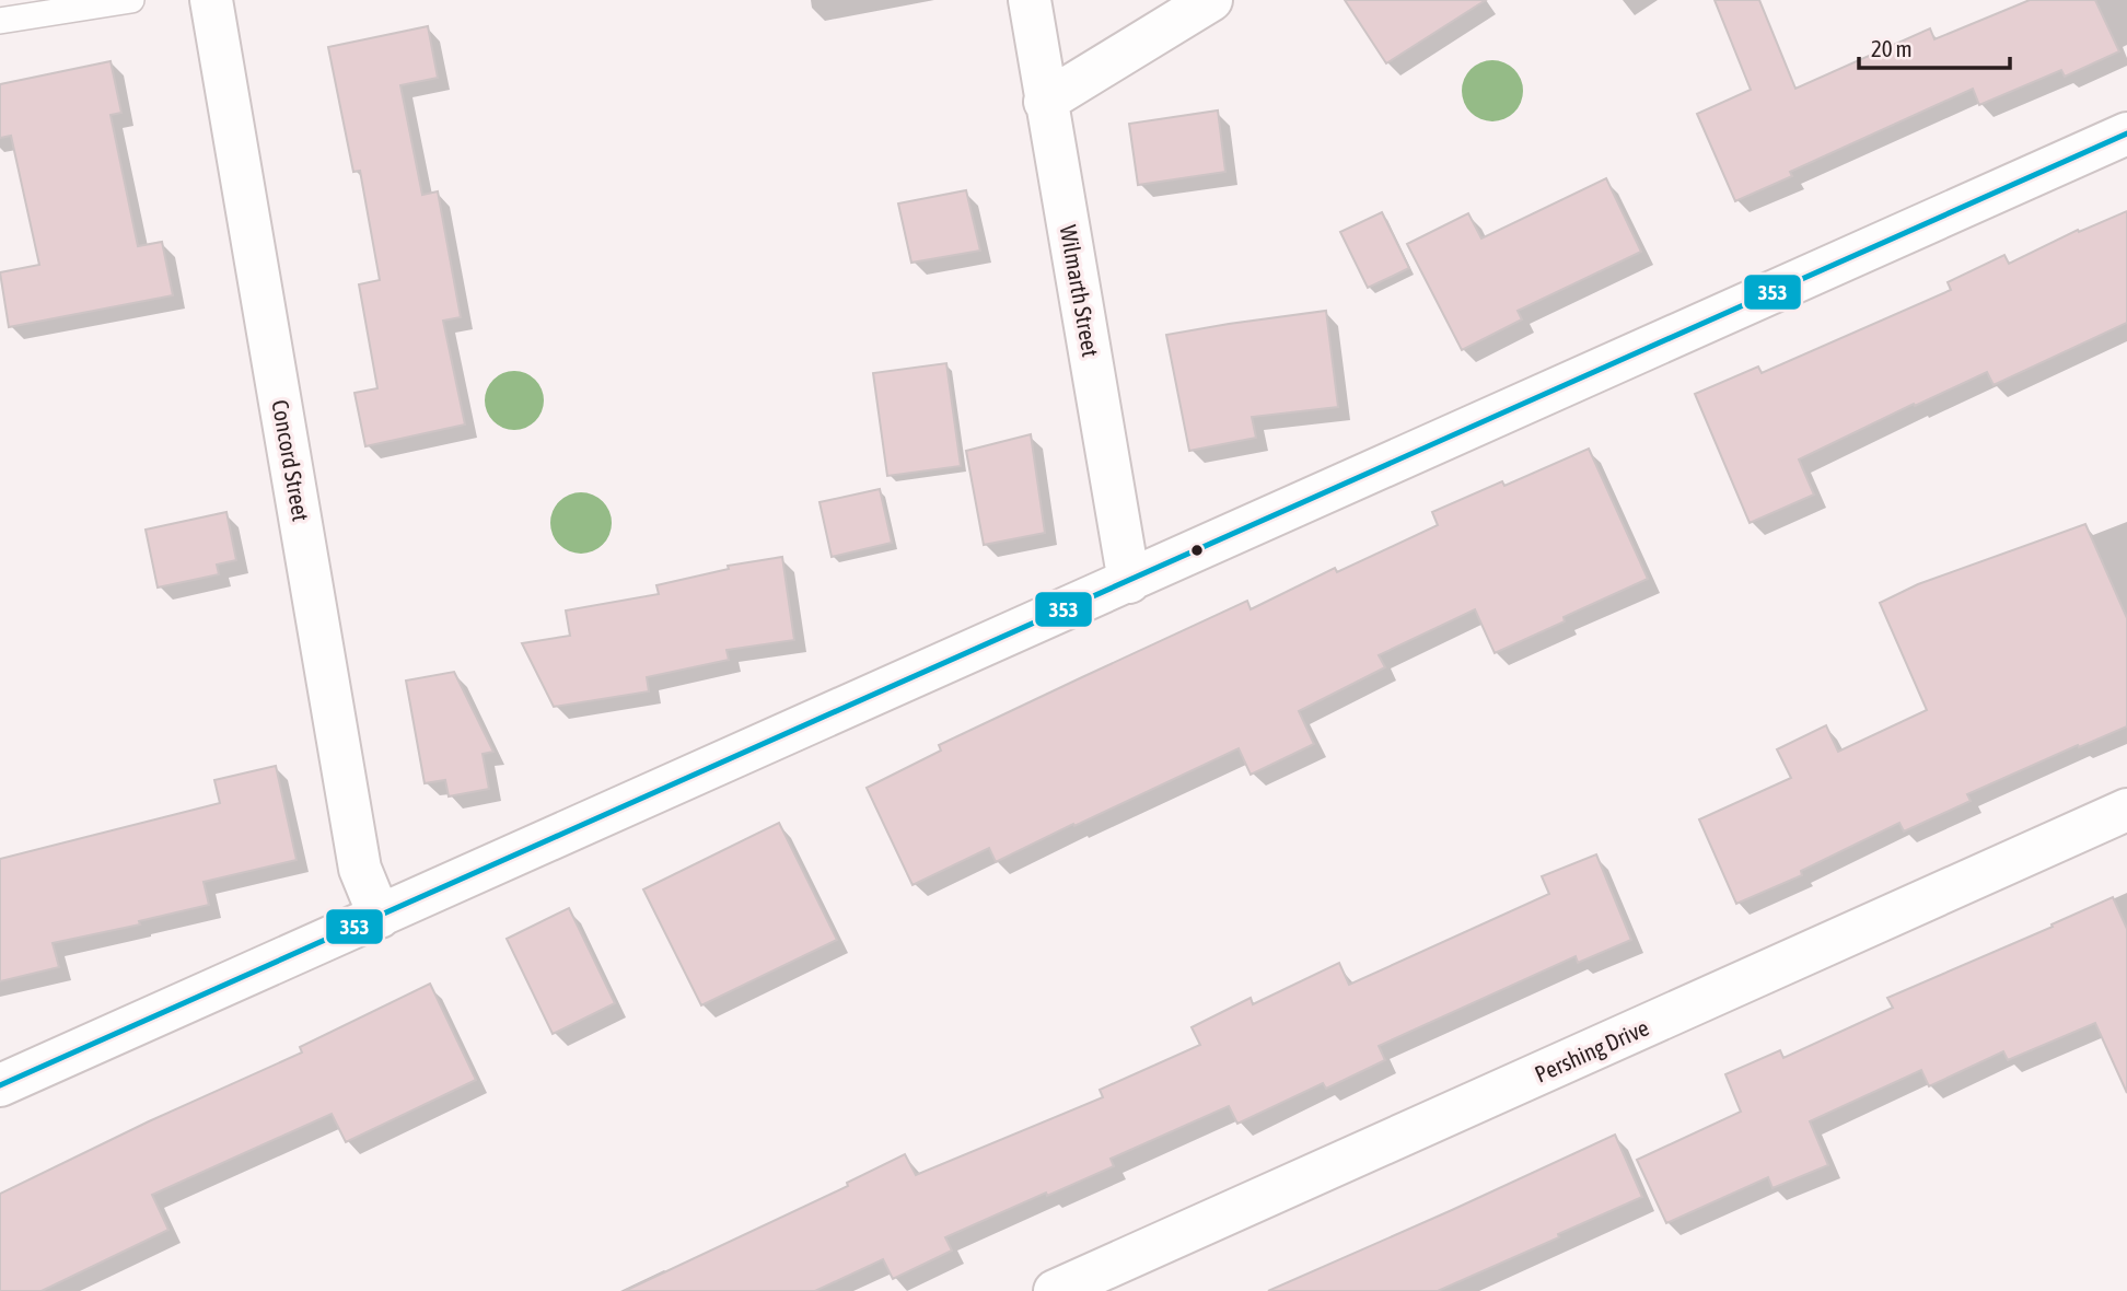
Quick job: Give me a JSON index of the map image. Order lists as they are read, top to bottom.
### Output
{
  "streets": {
    "street": ["Wilmarth Street", "Concord Street", "Pershing Drive"]
  },
  "lines": ["transit line 353"],
  "scale_bar": "20 m"
}
